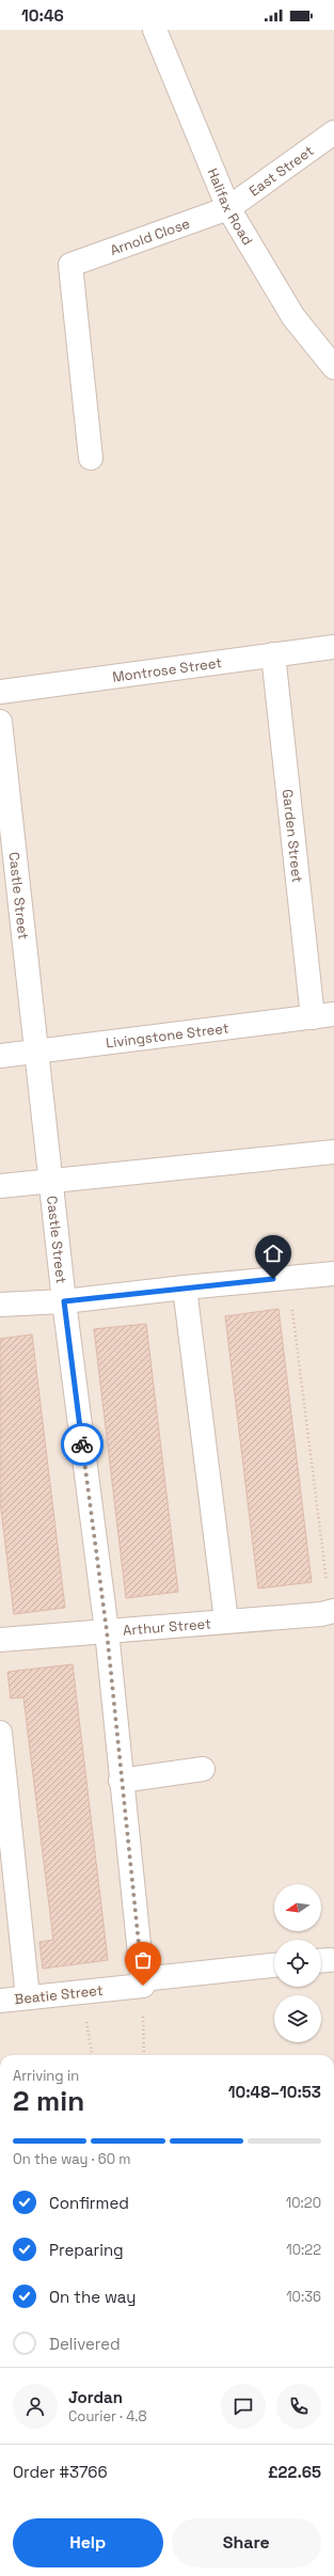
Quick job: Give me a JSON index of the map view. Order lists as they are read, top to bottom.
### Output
{
  "streets": {
    "street": [
      "East Street",
      "Halifax Road",
      "Arnold Close",
      "Montrose Street",
      "Garden Street",
      "Castle Street",
      "Livingstone Street",
      "Arthur Street",
      "Beatie Street"
    ]
  },
  "crossings": [
    ["East Street", "Halifax Road"],
    ["East Street", "Arnold Close"],
    ["Halifax Road", "Arnold Close"],
    ["Montrose Street", "Garden Street"],
    ["Garden Street", "Livingstone Street"],
    ["Castle Street", "Livingstone Street"],
    ["Castle Street", "Arthur Street"],
    ["Castle Street", "Beatie Street"]
  ],
  "north": "left",
  "page": {
    "status": "10:46",
    "heading": ["2 min", "Arriving in", "10:48–10:53"],
    "panel": [
      "Jordan",
      "Courier · 4.8",
      "Order #3766",
      "£22.65"
    ],
    "bar": "On the way · 60 m",
    "list": [
      ["Confirmed", "10:20"],
      ["Preparing", "10:22"],
      ["On the way", "10:36"],
      "Delivered"
    ],
    "buttons": ["Help", "Share"]
  }
}
